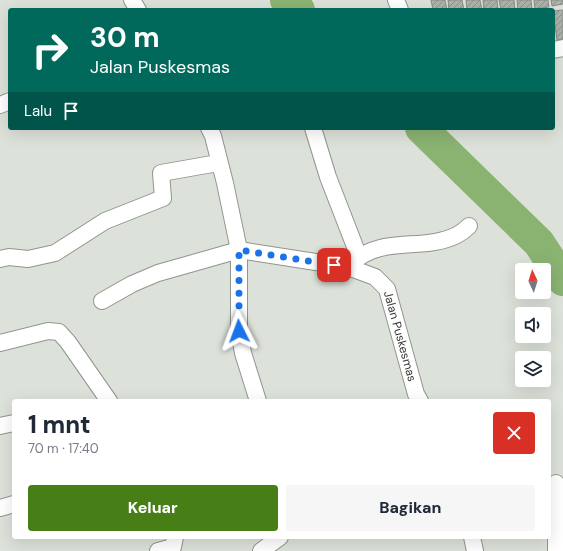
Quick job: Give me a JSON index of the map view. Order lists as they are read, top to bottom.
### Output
{
  "streets": {
    "street": ["Jalan Puskesmas"]
  },
  "north": "top",
  "page": {
    "turn": ["30 m", "Jalan Puskesmas"],
    "then": "Lalu",
    "heading": ["1 mnt", "70 m · 17:40"],
    "buttons": ["Keluar", "Bagikan"]
  }
}
